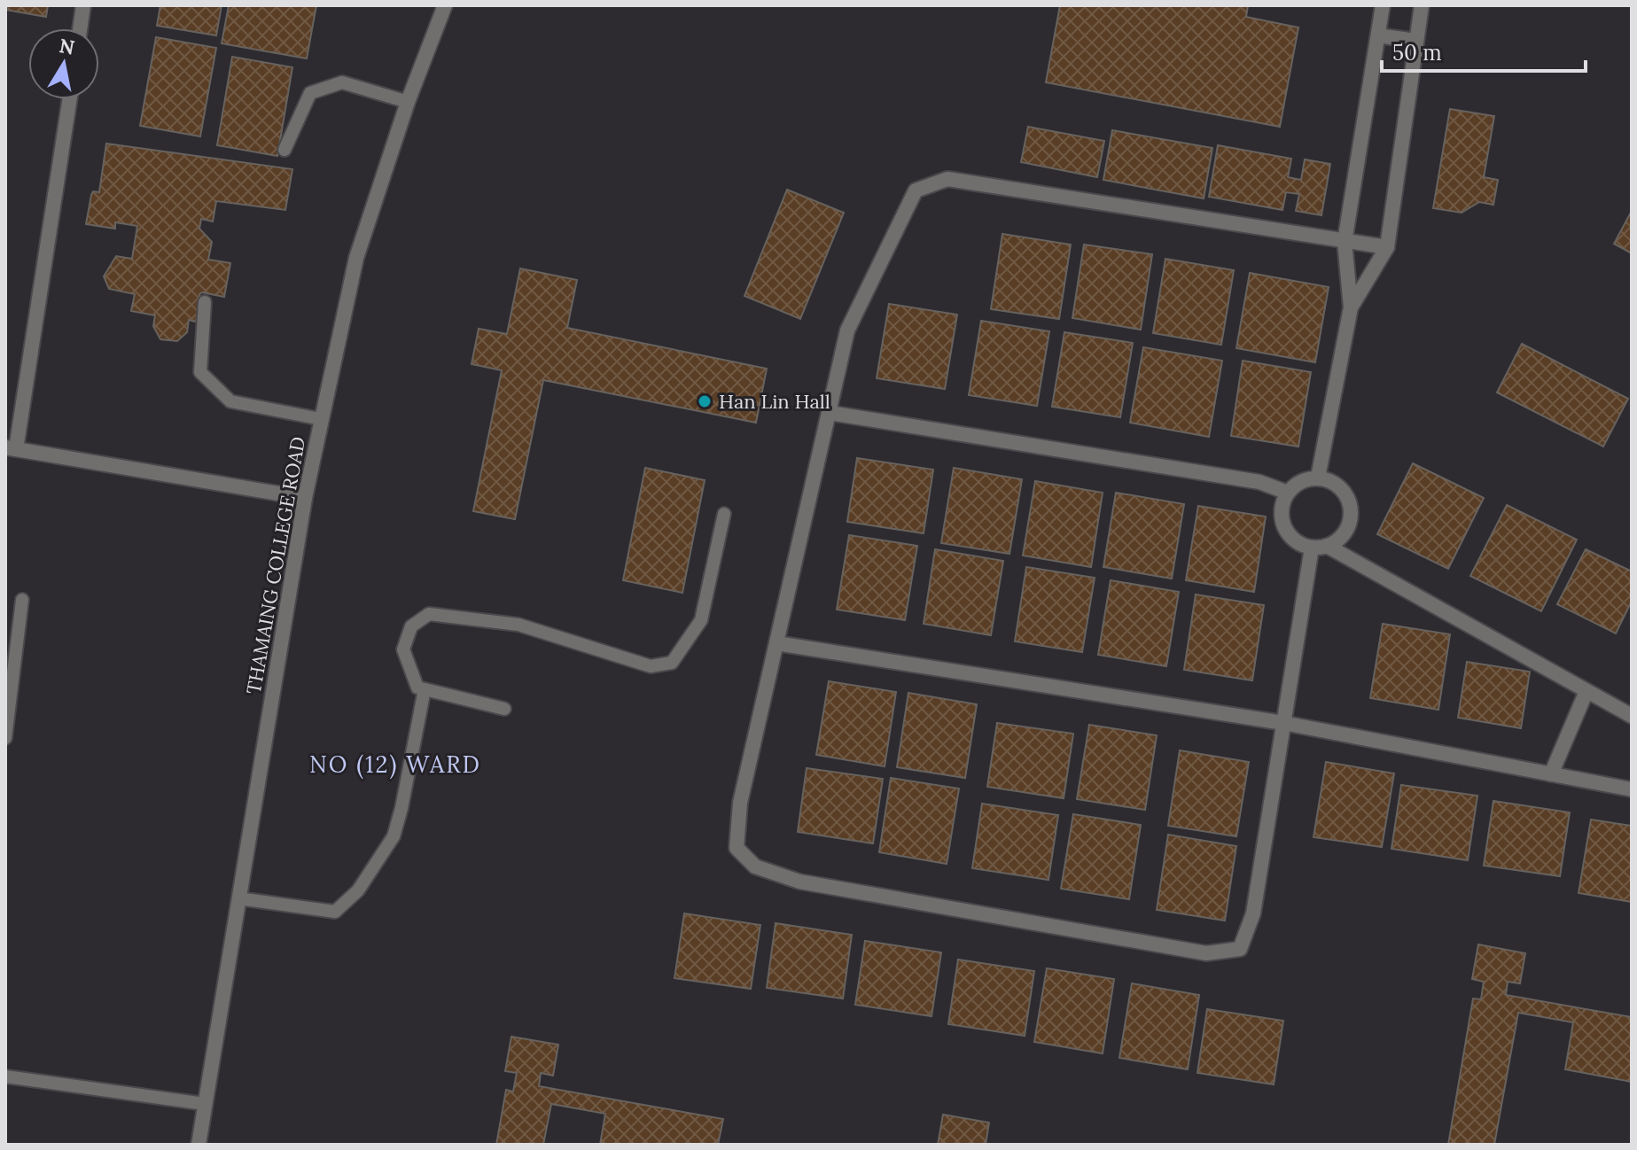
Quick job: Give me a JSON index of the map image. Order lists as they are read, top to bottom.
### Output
{
  "streets": {
    "street": ["THAMAING COLLEGE ROAD"]
  },
  "districts": ["NO (12) WARD"],
  "places": ["Han Lin Hall"],
  "scale_bar": "50 m",
  "north": "top"
}
